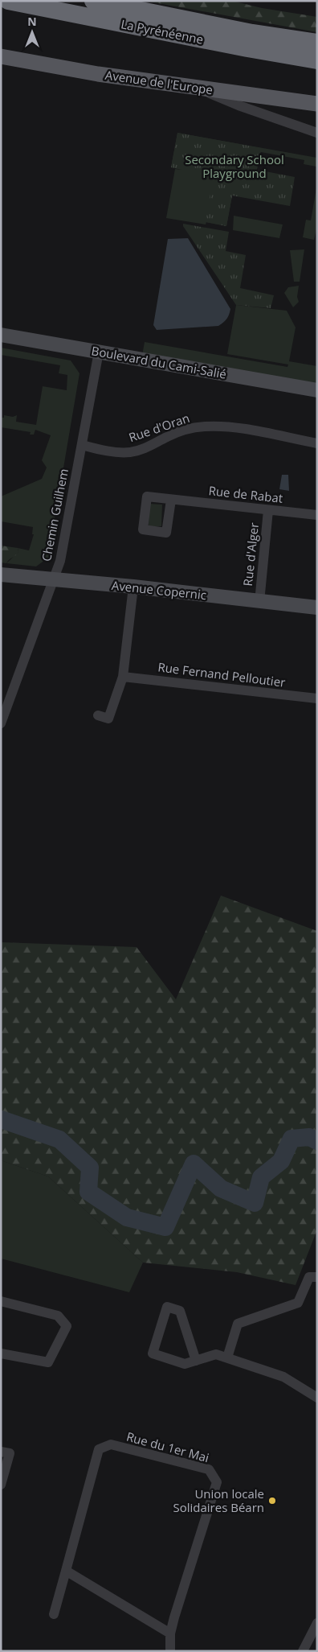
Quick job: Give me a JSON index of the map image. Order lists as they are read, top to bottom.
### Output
{
  "streets": {
    "highway": ["La Pyrénéenne"],
    "main road": ["Avenue de l'Europe"],
    "street": [
      "Boulevard du Cami-Salié",
      "Rue d'Oran",
      "Rue de Rabat",
      "Chemin Guilhem",
      "Rue d'Alger",
      "Avenue Copernic",
      "Rue Fernand Pelloutier",
      "Rue du 1er Mai"
    ]
  },
  "crossings": [
    ["Boulevard du Cami-Salié", "Chemin Guilhem"],
    ["Rue d'Oran", "Chemin Guilhem"],
    ["Rue de Rabat", "Rue d'Alger"],
    ["Chemin Guilhem", "Avenue Copernic"],
    ["Rue d'Alger", "Avenue Copernic"]
  ],
  "parks": ["Secondary School Playground"],
  "places": ["Union locale Solidaires Béarn"],
  "north": "top"
}
